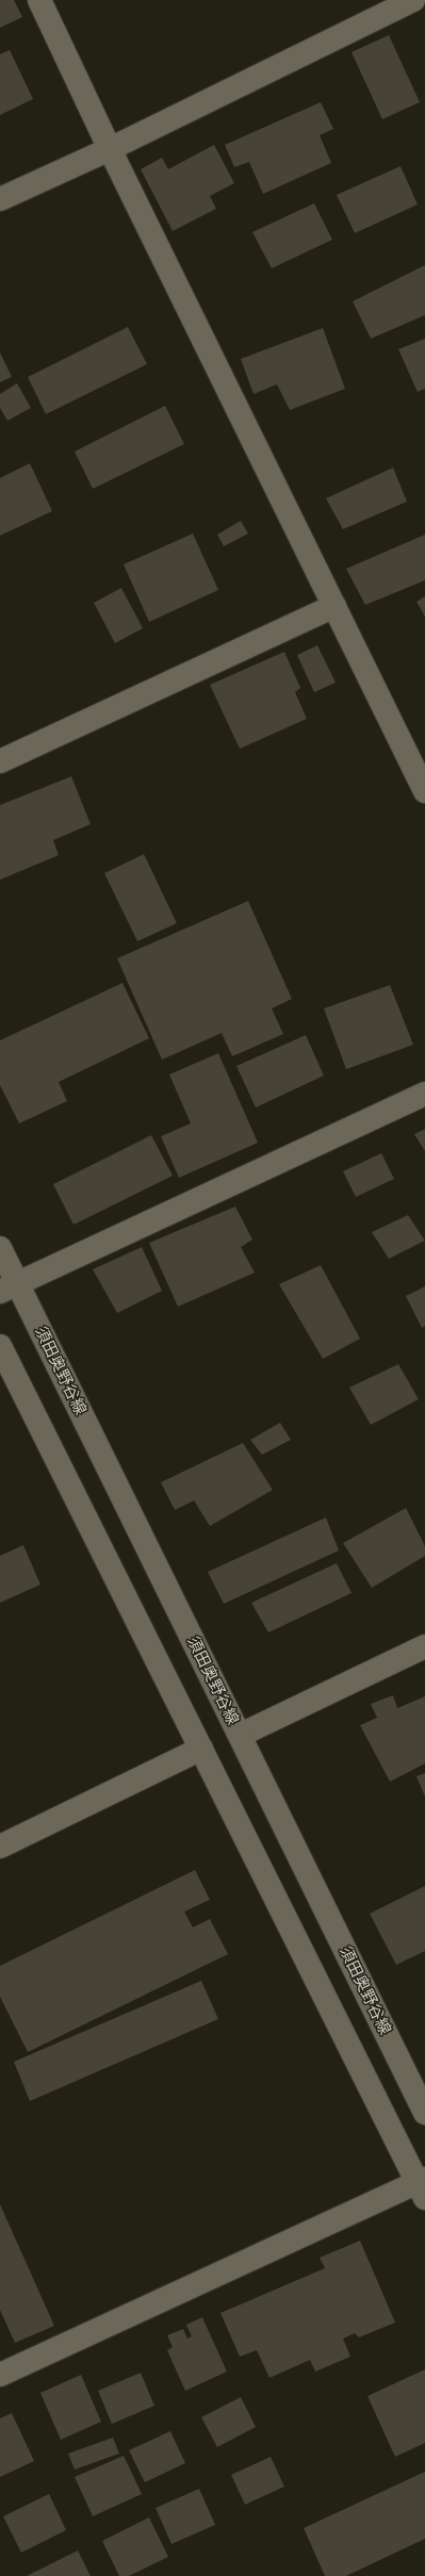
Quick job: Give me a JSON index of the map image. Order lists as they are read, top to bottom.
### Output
{
  "streets": {
    "street": ["須田奥野谷線"]
  }
}
